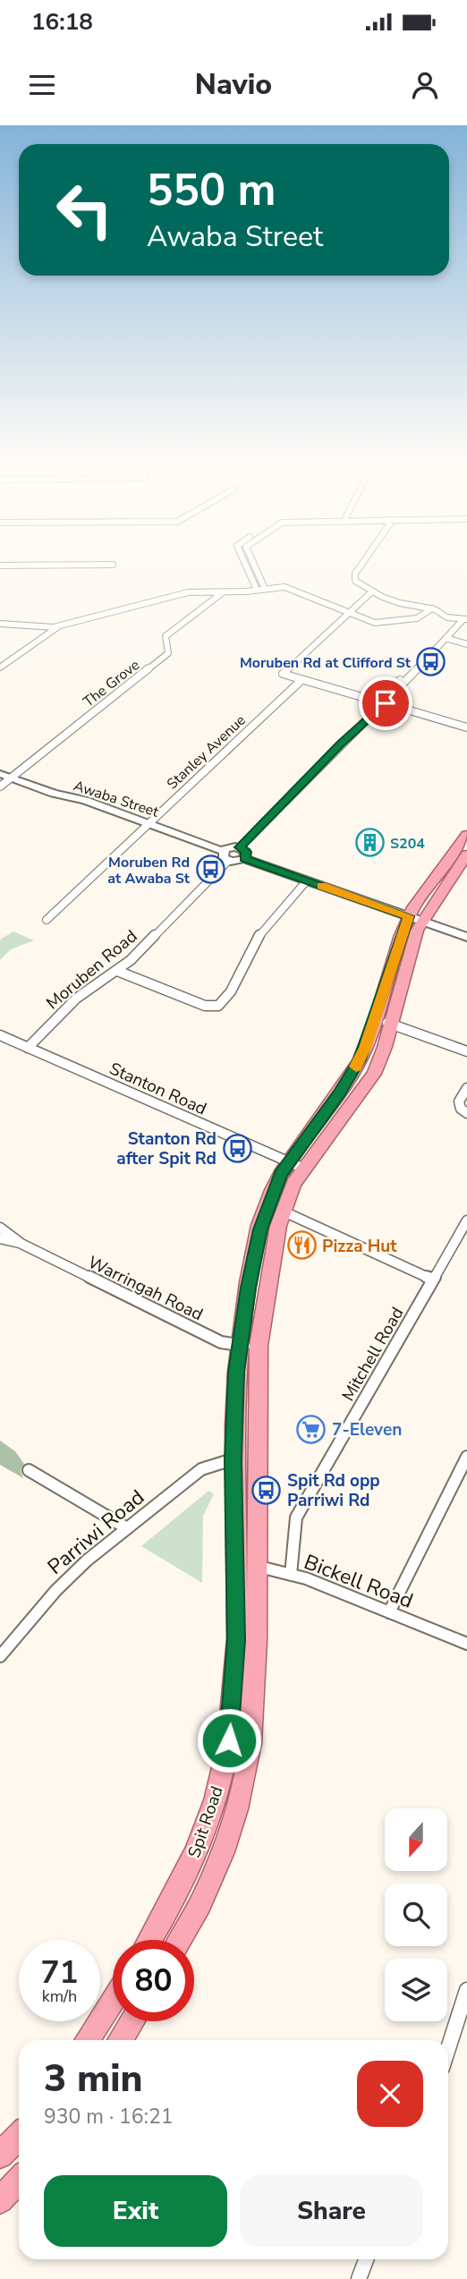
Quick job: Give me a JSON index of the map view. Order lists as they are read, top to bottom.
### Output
{
  "streets": {
    "highway": ["Spit Road"],
    "street": [
      "The Grove",
      "Stanley Avenue",
      "Awaba Street",
      "Moruben Road",
      "Stanton Road",
      "Warringah Road",
      "Mitchell Road",
      "Parriwi Road",
      "Bickell Road"
    ]
  },
  "crossings": [
    ["The Grove", "Awaba Street"],
    ["Stanley Avenue", "Awaba Street"],
    ["Awaba Street", "Moruben Road"],
    ["Moruben Road", "Stanton Road"],
    ["Stanton Road", "Spit Road"],
    ["Warringah Road", "Spit Road"],
    ["Mitchell Road", "Bickell Road"],
    ["Parriwi Road", "Spit Road"],
    ["Bickell Road", "Spit Road"]
  ],
  "places": {
    "bus stop": [
      "Moruben Rd at Clifford St",
      "Moruben Rd at Awaba St",
      "Stanton Rd after Spit Rd",
      "Spit Rd opp Parriwi Rd"
    ],
    "building": ["S204"],
    "restaurant": ["Pizza Hut"],
    "supermarket": ["7-Eleven"]
  },
  "north": "bottom",
  "page": {
    "status": "16:18",
    "header": "Navio",
    "turn": ["550 m", "Awaba Street"],
    "speed": "71 km/h",
    "limit": "80",
    "heading": ["3 min", "930 m · 16:21"],
    "buttons": ["Exit", "Share"]
  }
}
